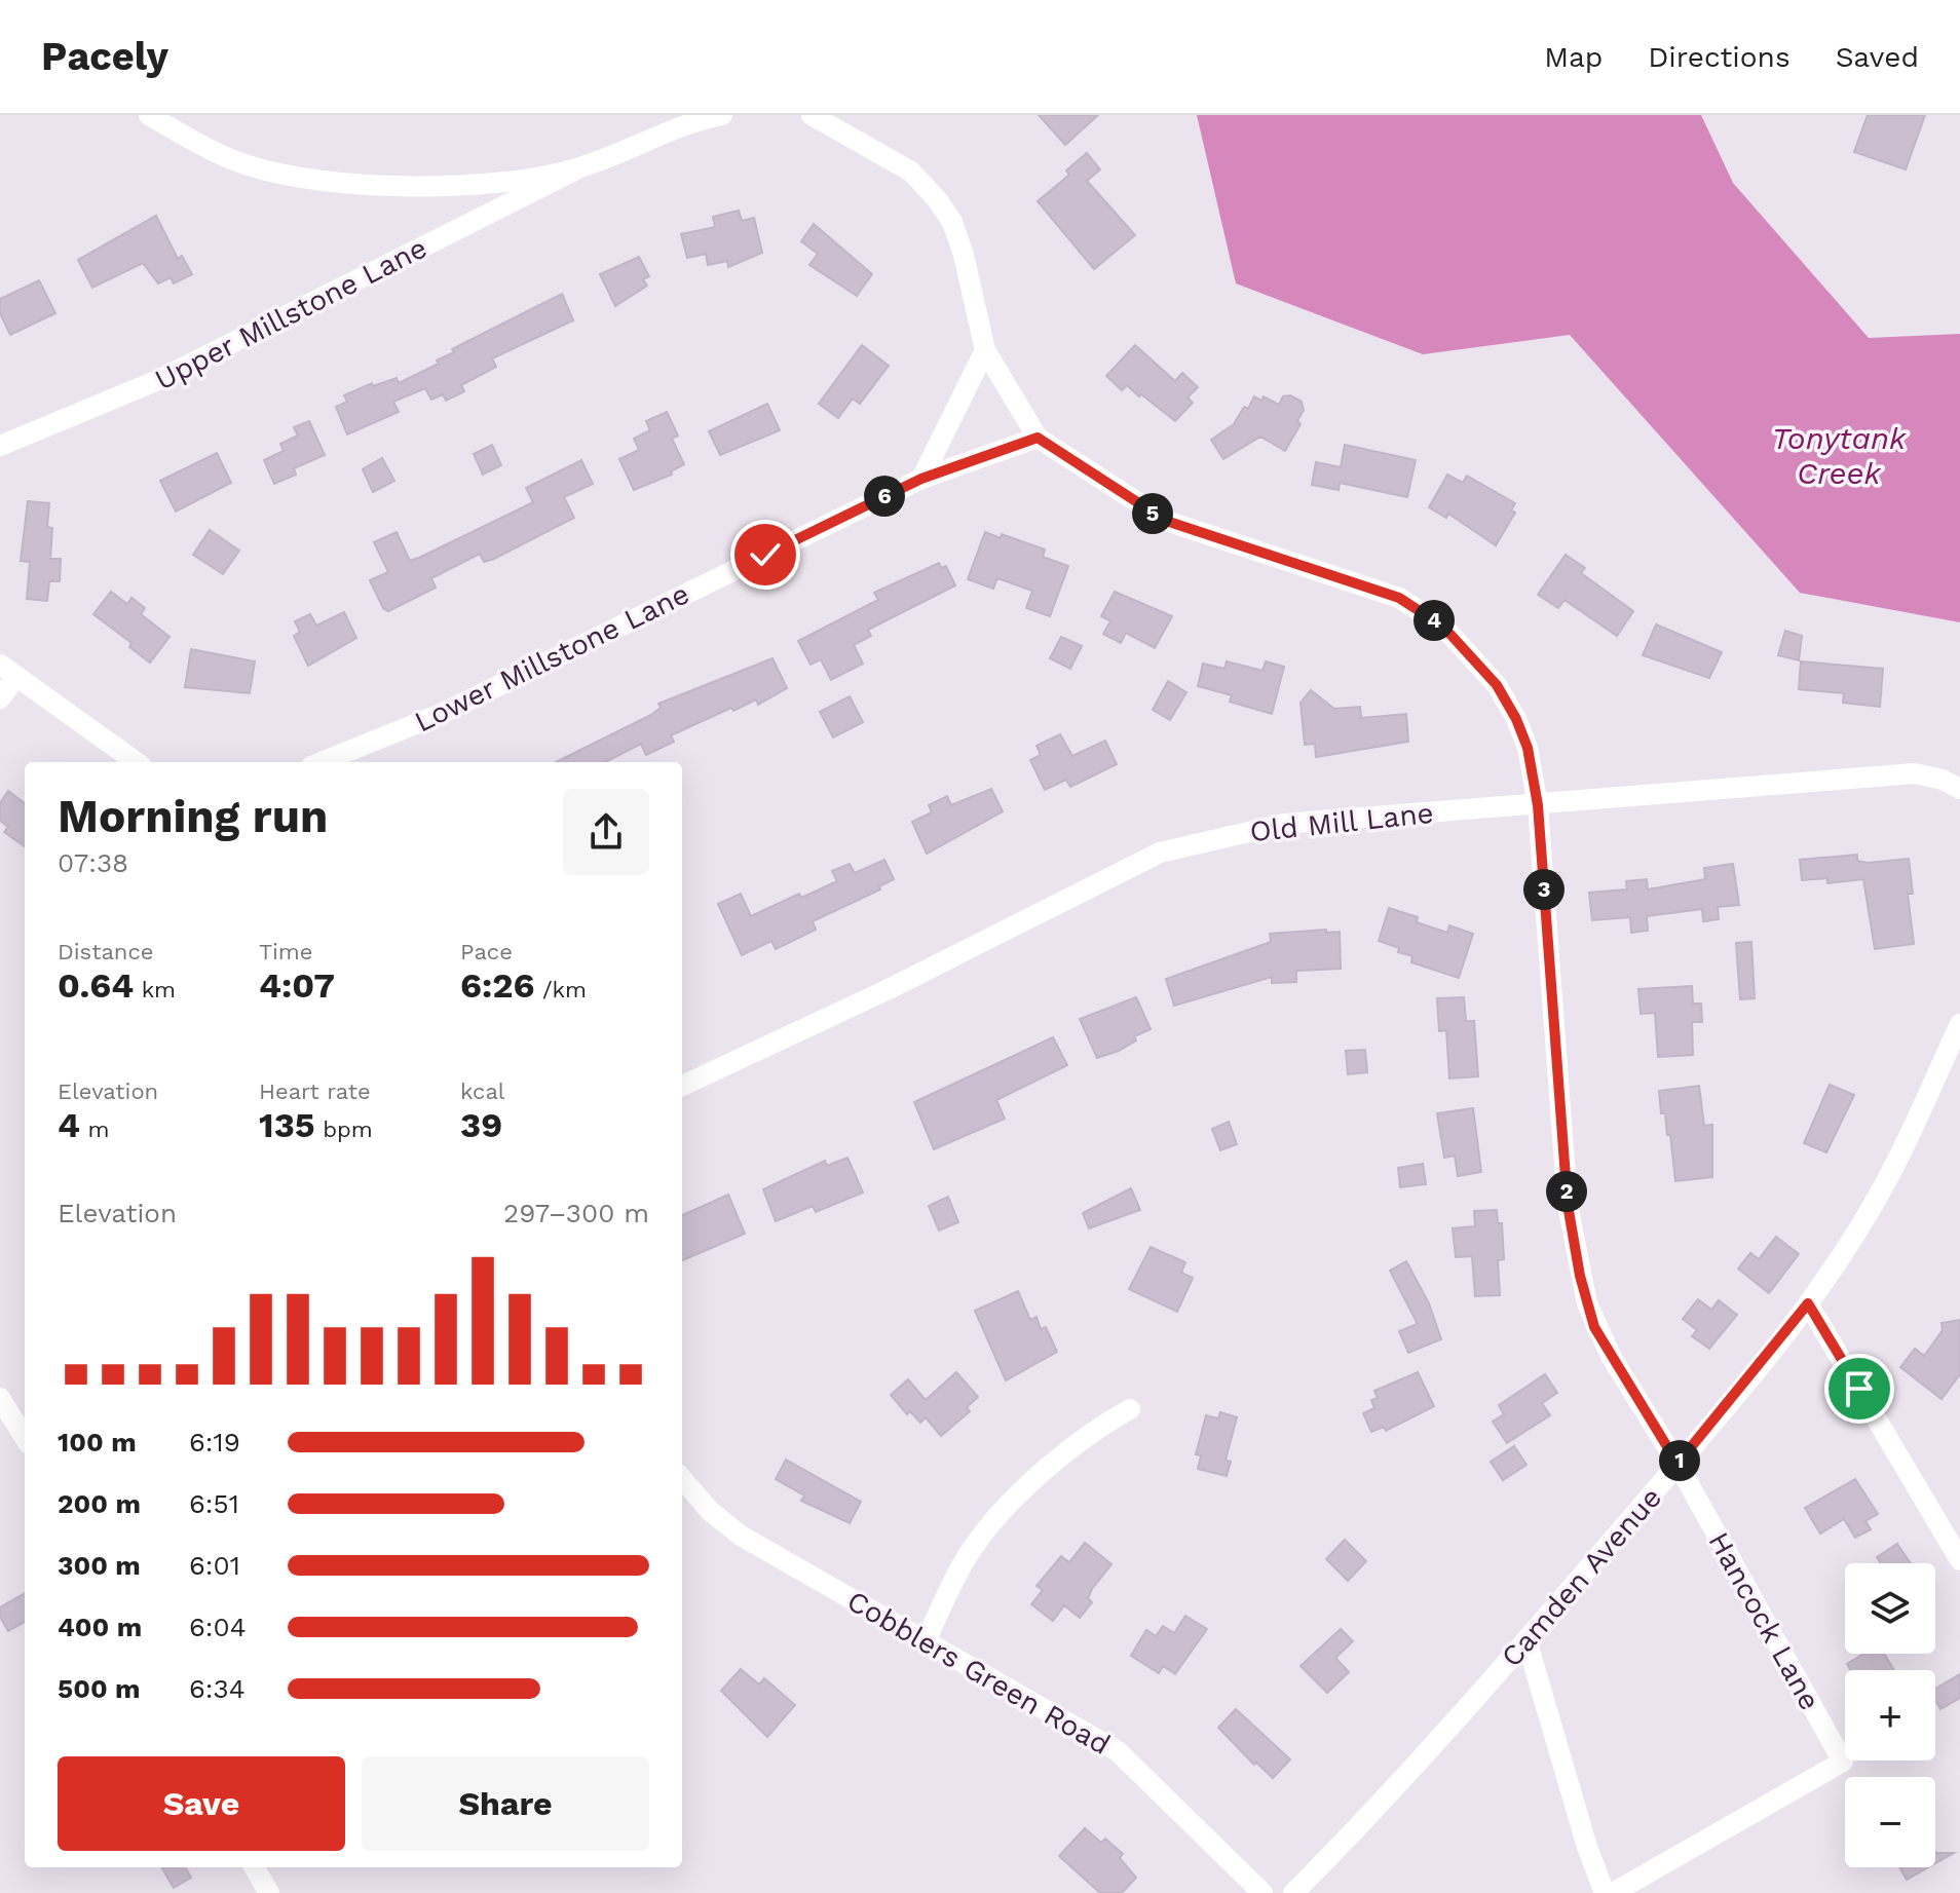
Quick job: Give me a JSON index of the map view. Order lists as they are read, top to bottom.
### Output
{
  "streets": {
    "street": [
      "Upper Millstone Lane",
      "Lower Millstone Lane",
      "Old Mill Lane",
      "Camden Avenue",
      "Hancock Lane",
      "Cobblers Green Road"
    ]
  },
  "crossings": [
    ["Camden Avenue", "Hancock Lane"]
  ],
  "water": ["Tonytank Creek"],
  "page": {
    "header": "Pacely",
    "nav": ["Map", "Directions", "Saved"],
    "pins": [
      "6",
      "5",
      "4",
      "3",
      "2",
      "1"
    ],
    "heading": ["Morning run", "07:38"],
    "stats": [
      ["Distance", "0.64 km"],
      ["Time", "4:07"],
      ["Pace", "6:26 /km"],
      ["Elevation", "4 m"],
      ["Heart rate", "135 bpm"],
      ["kcal", "39"]
    ],
    "chart": ["Elevation", "297–300 m"],
    "list": [
      {
        "name": "100 m",
        "note": "6:19"
      },
      {
        "name": "200 m",
        "note": "6:51"
      },
      {
        "name": "300 m",
        "note": "6:01"
      },
      {
        "name": "400 m",
        "note": "6:04"
      },
      {
        "name": "500 m",
        "note": "6:34"
      }
    ],
    "map_buttons": ["+", "−"],
    "buttons": ["Save", "Share"]
  }
}
